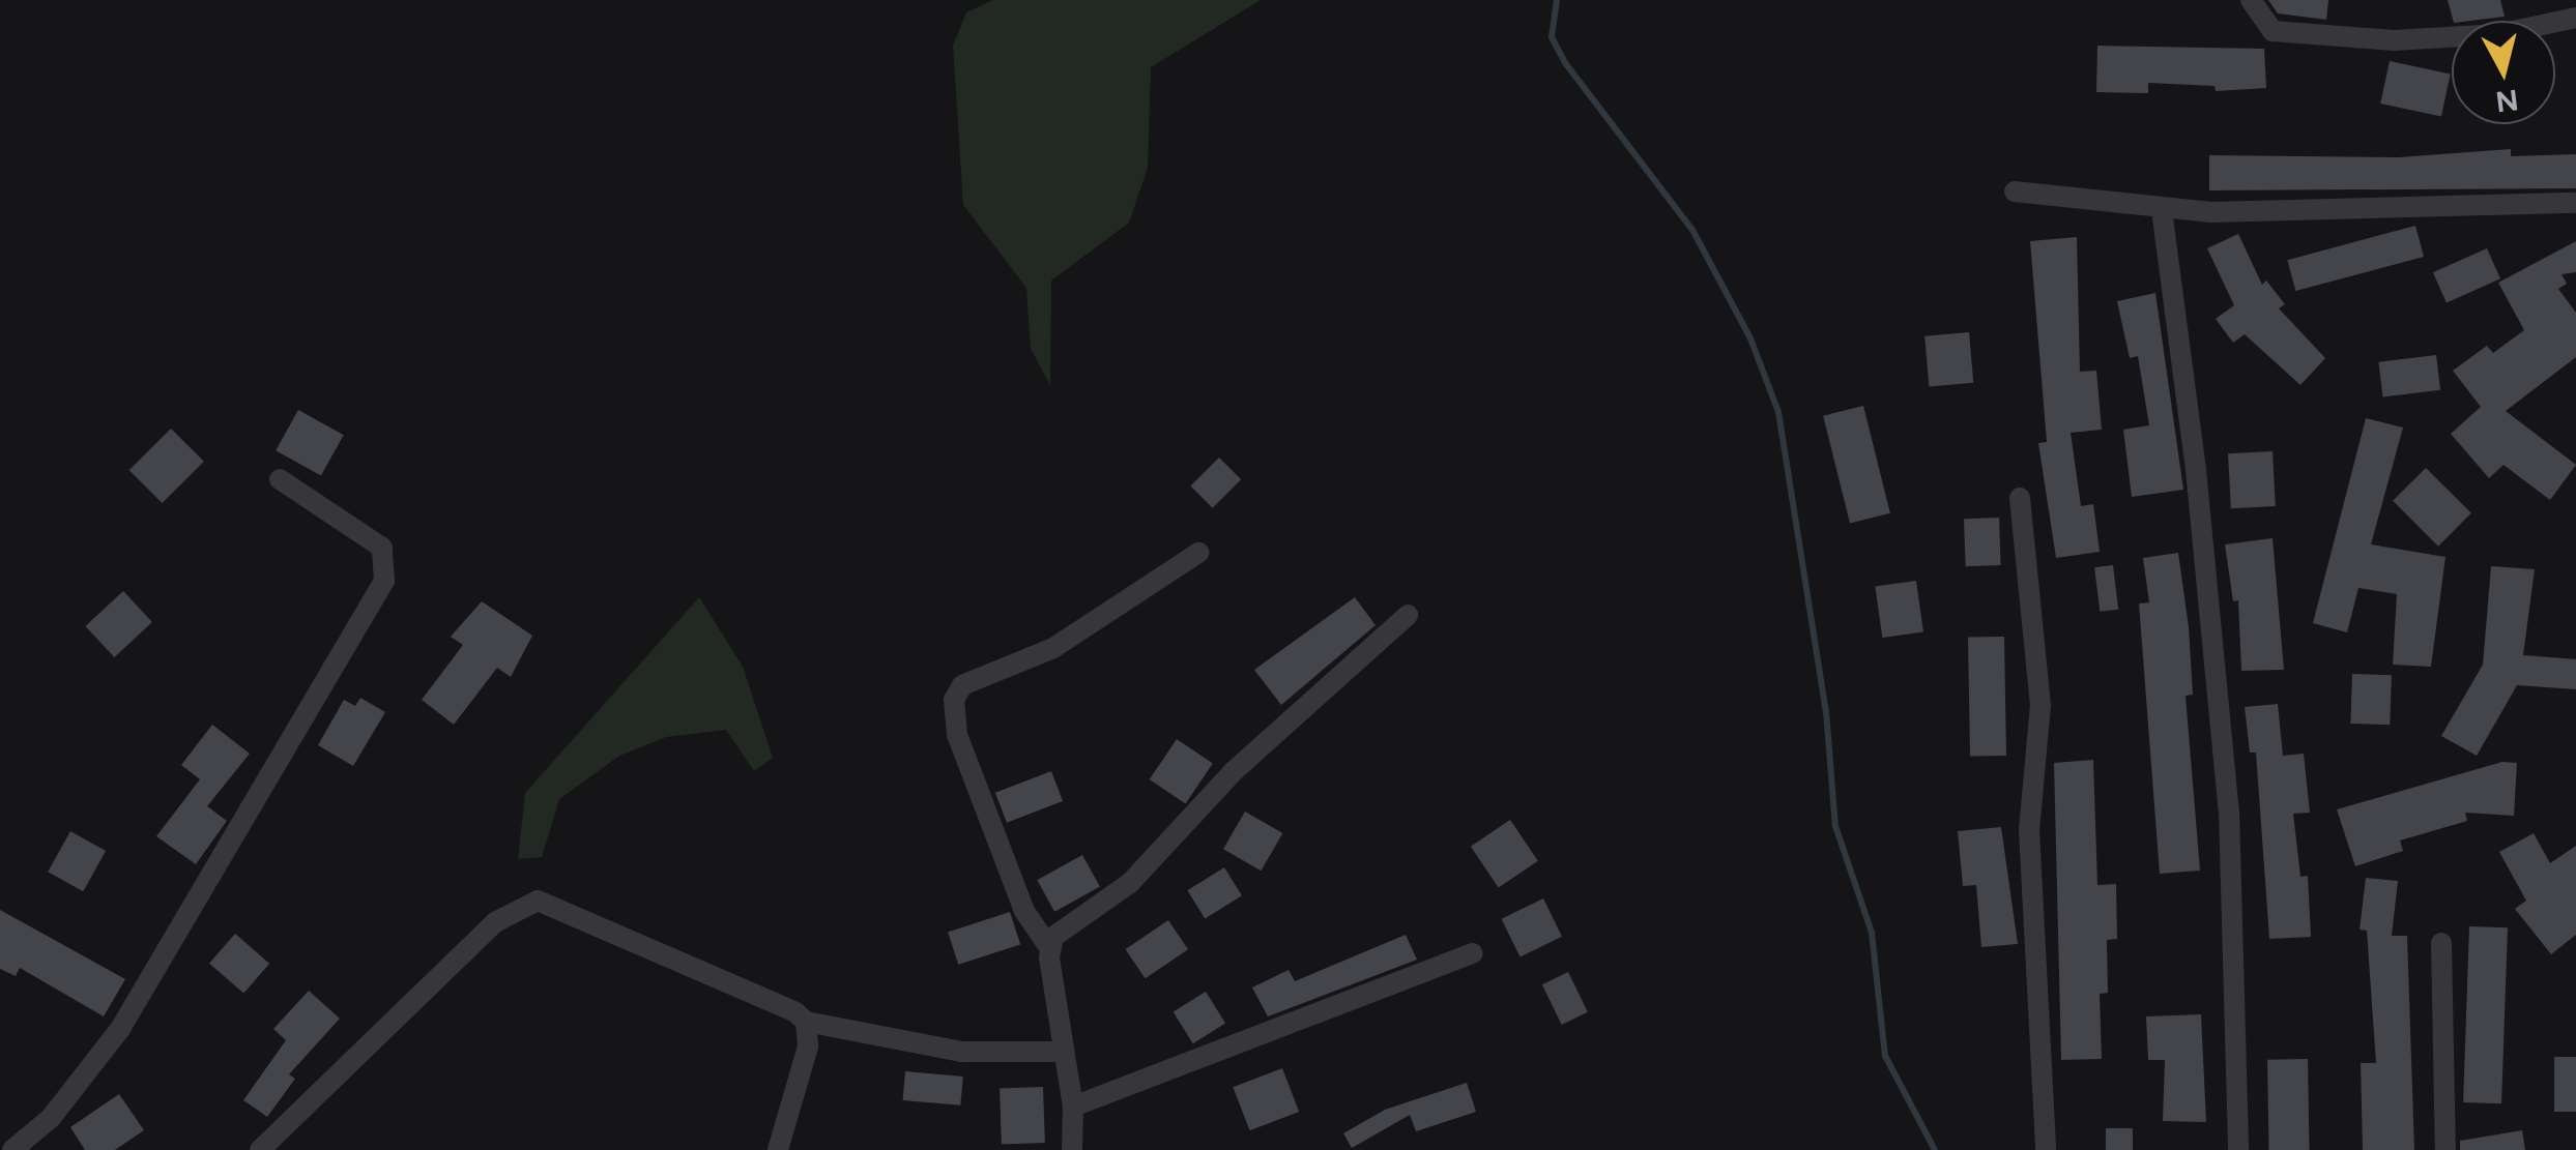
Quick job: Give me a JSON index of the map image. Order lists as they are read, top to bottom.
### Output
{
  "north": "bottom"
}
